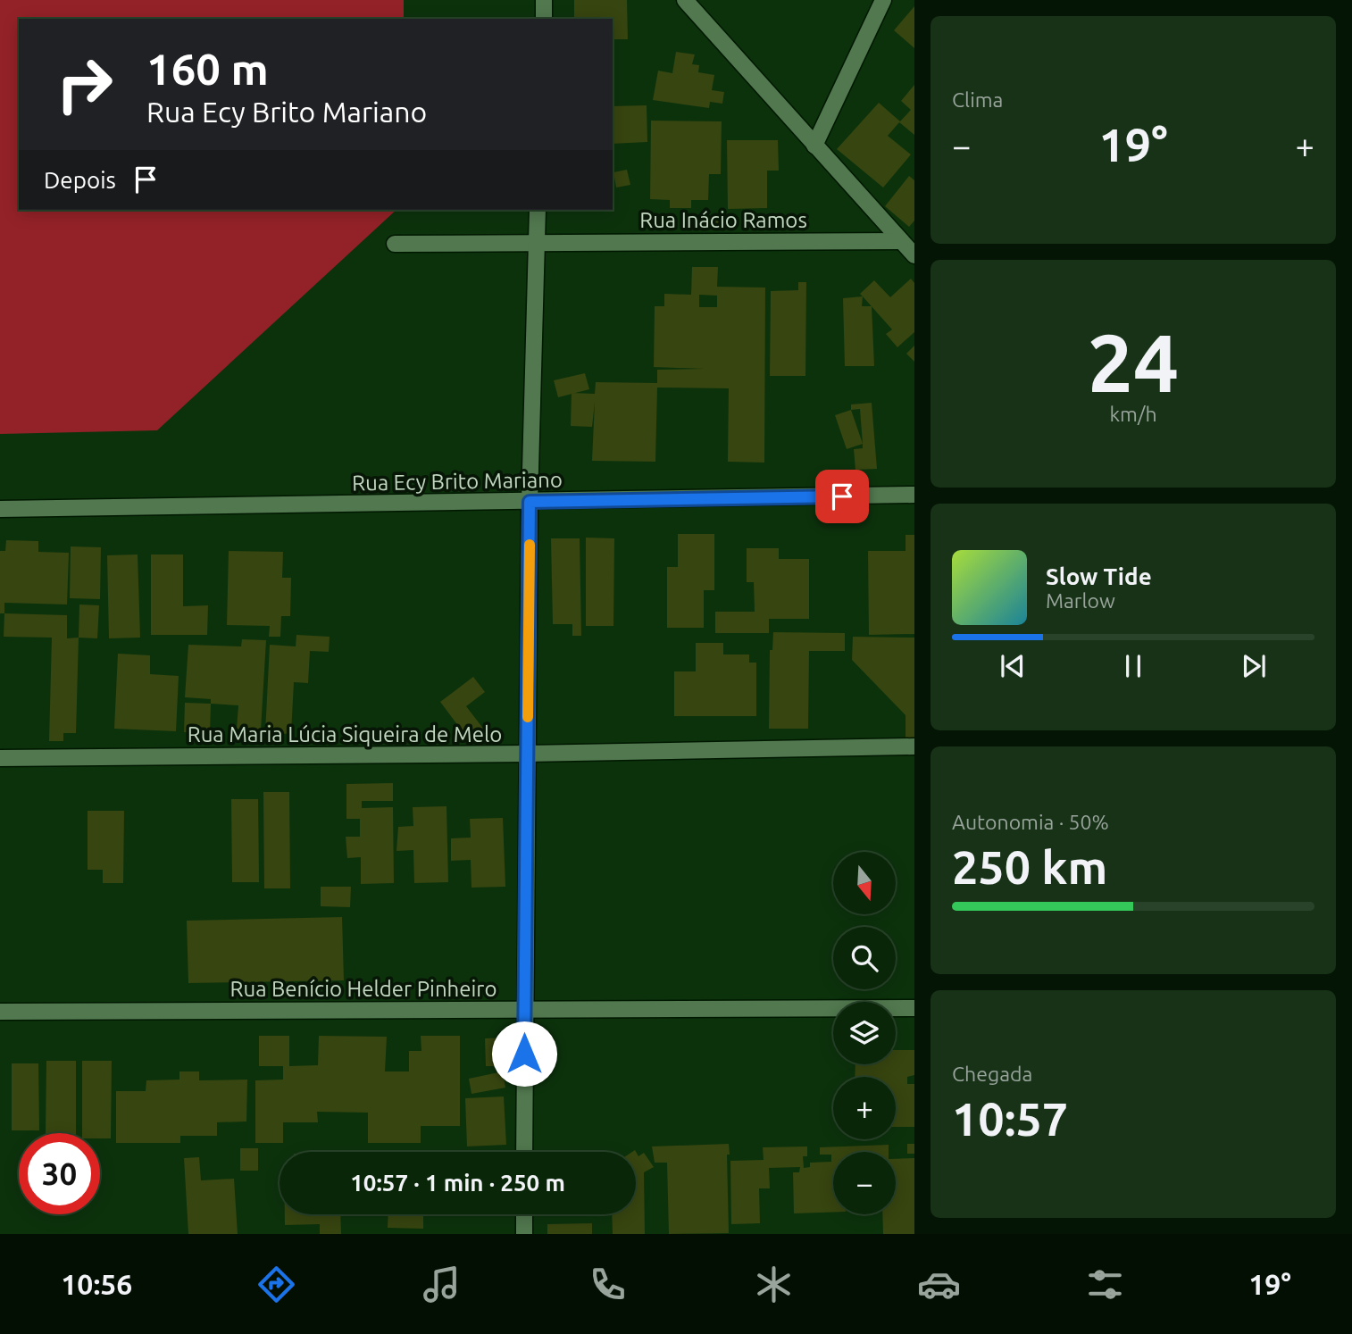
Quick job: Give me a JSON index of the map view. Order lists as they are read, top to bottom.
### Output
{
  "streets": {
    "street": [
      "Rua Inácio Ramos",
      "Rua Ecy Brito Mariano",
      "Rua Maria Lúcia Siqueira de Melo",
      "Rua Benício Helder Pinheiro"
    ]
  },
  "north": "bottom",
  "page": {
    "tile": [
      "Clima",
      ["24", "km/h"],
      ["Autonomia · 50%", "250 km"],
      ["Chegada", "10:57"]
    ],
    "turn": ["160 m", "Rua Ecy Brito Mariano"],
    "heat": ["−", "19°", "+"],
    "then": "Depois",
    "song": ["Slow Tide", "Marlow"],
    "map_buttons": ["+", "−"],
    "limit": "30",
    "trip": "10:57 · 1 min · 250 m",
    "tabs": ["10:56", "19°"]
  }
}
